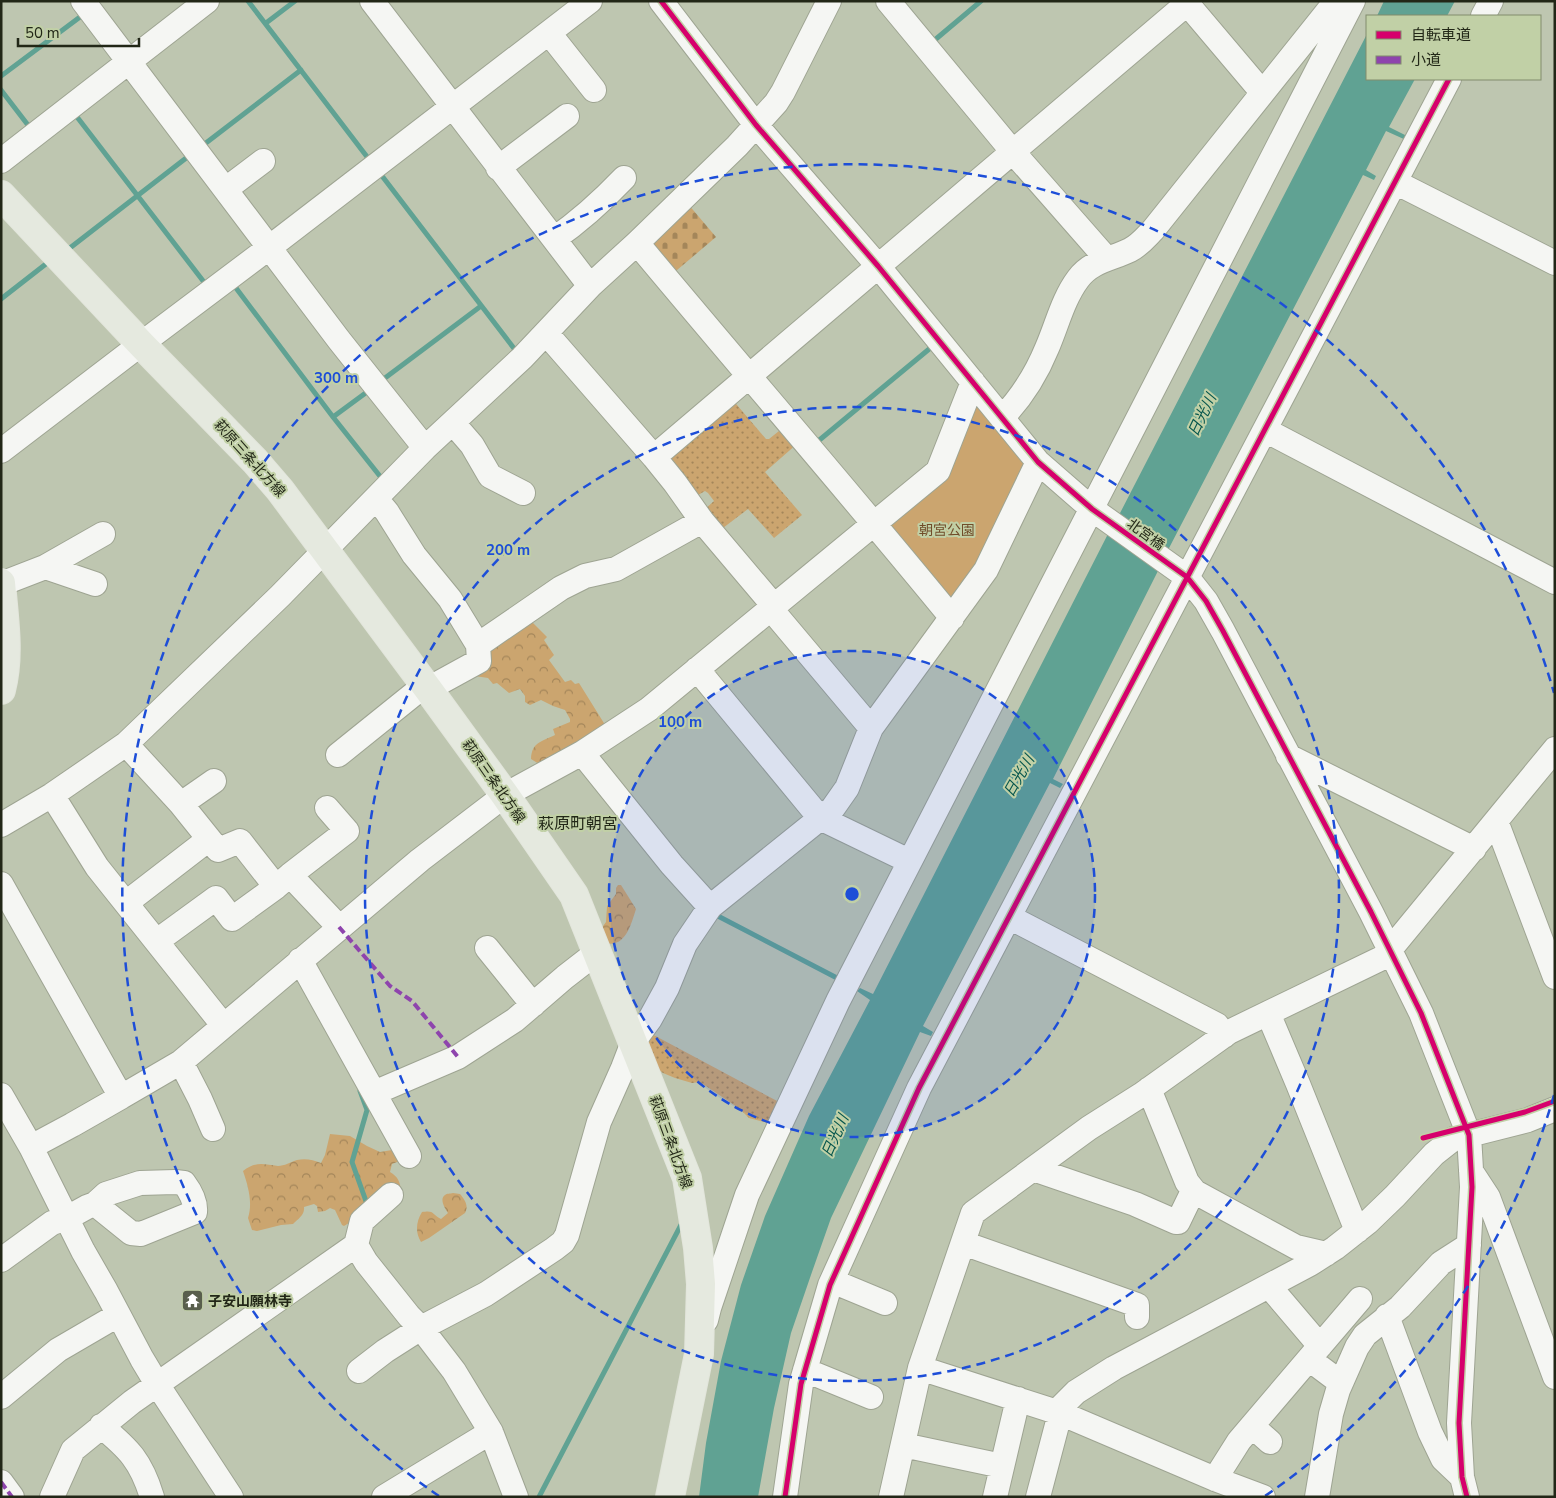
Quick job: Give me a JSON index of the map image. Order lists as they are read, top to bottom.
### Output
{
  "streets": {
    "main road": ["萩原三条北方線"],
    "street": ["北宮橋"]
  },
  "districts": ["萩原町朝宮"],
  "water": ["日光川"],
  "parks": ["朝宮公園"],
  "places": {
    "temple": ["子安山願林寺"]
  },
  "legend": ["自転車道", "小道"],
  "scale_bar": "50 m",
  "rings": ["300 m", "200 m", "100 m"]
}
